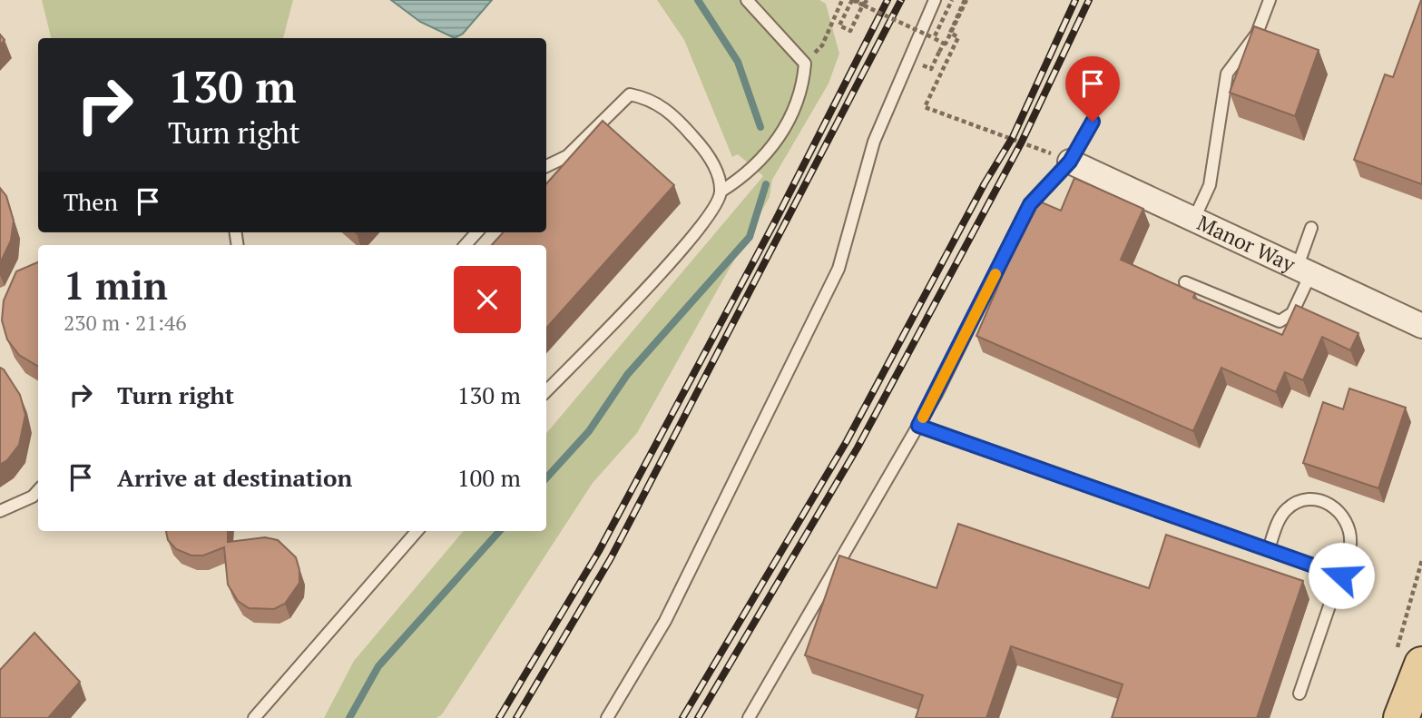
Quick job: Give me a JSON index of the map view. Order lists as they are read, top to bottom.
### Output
{
  "streets": {
    "street": ["Manor Way"]
  },
  "page": {
    "turn": ["130 m", "Turn right"],
    "then": "Then",
    "heading": ["1 min", "230 m · 21:46"],
    "list": [
      {
        "name": "Turn right",
        "value": "130 m"
      },
      {
        "name": "Arrive at destination",
        "value": "100 m"
      }
    ]
  }
}
